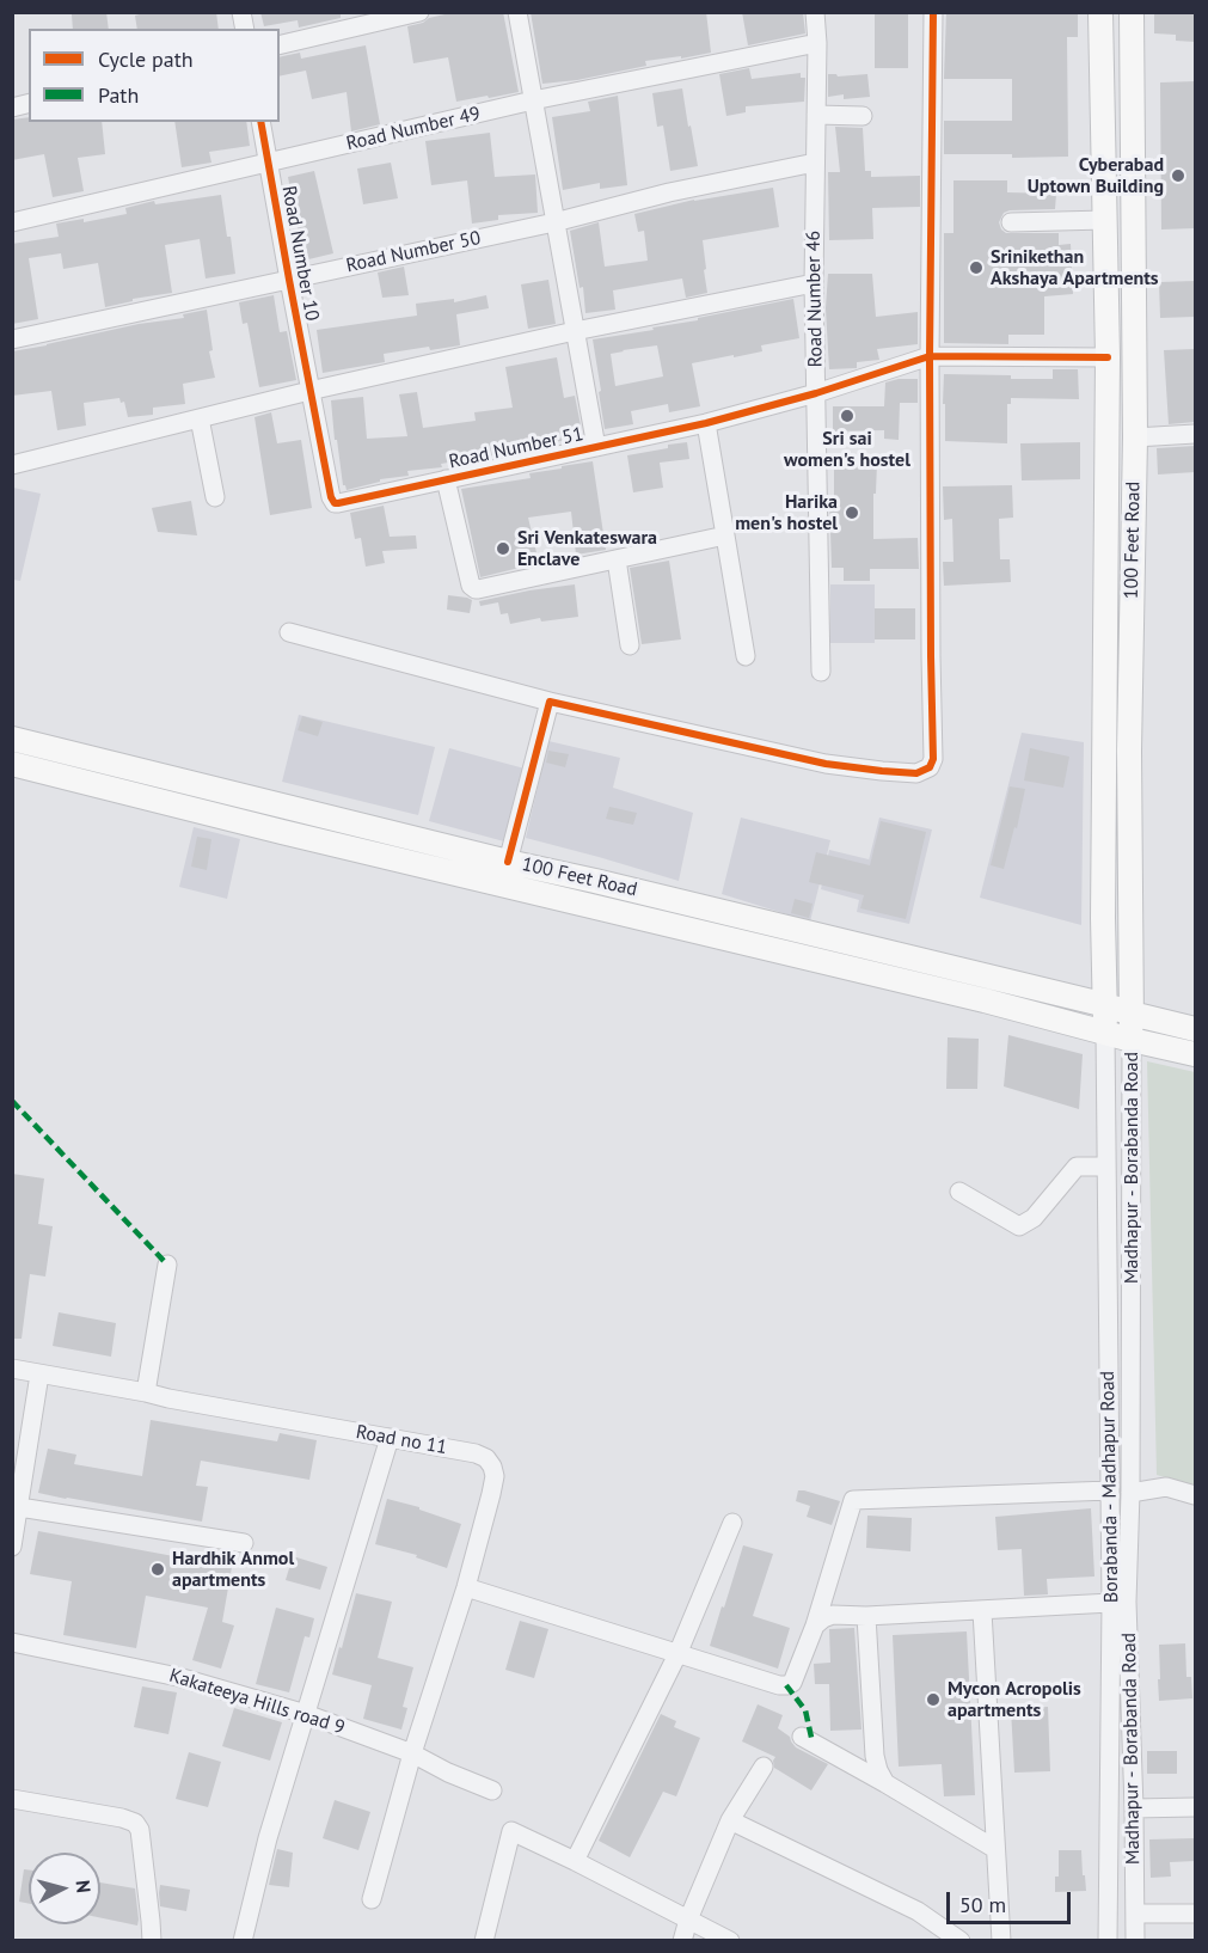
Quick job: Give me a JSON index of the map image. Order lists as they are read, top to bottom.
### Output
{
  "streets": {
    "main road": ["100 Feet Road"],
    "street": [
      "Road Number 49",
      "Road Number 50",
      "Road Number 10",
      "Road Number 46",
      "Road Number 51",
      "Madhapur - Borabanda Road",
      "Road no 11",
      "Borabanda - Madhapur Road",
      "Kakateeya Hills road 9"
    ]
  },
  "crossings": [
    ["Road Number 49", "Road Number 10"],
    ["Road Number 49", "Road Number 46"],
    ["Road Number 50", "Road Number 10"],
    ["Road Number 50", "Road Number 46"],
    ["Road Number 10", "Road Number 51"],
    ["Road Number 46", "Road Number 51"],
    ["Road Number 51", "100 Feet Road"],
    ["100 Feet Road", "Madhapur - Borabanda Road"],
    ["100 Feet Road", "Borabanda - Madhapur Road"],
    ["Road no 11", "Kakateeya Hills road 9"]
  ],
  "places": [
    "Cyberabad Uptown Building",
    "Srinikethan Akshaya Apartments",
    "Sri sai women's hostel",
    "Harika men's hostel",
    "Sri Venkateswara Enclave",
    "Hardhik Anmol apartments",
    "Mycon Acropolis apartments"
  ],
  "legend": ["Cycle path", "Path"],
  "scale_bar": "50 m",
  "north": "right"
}
